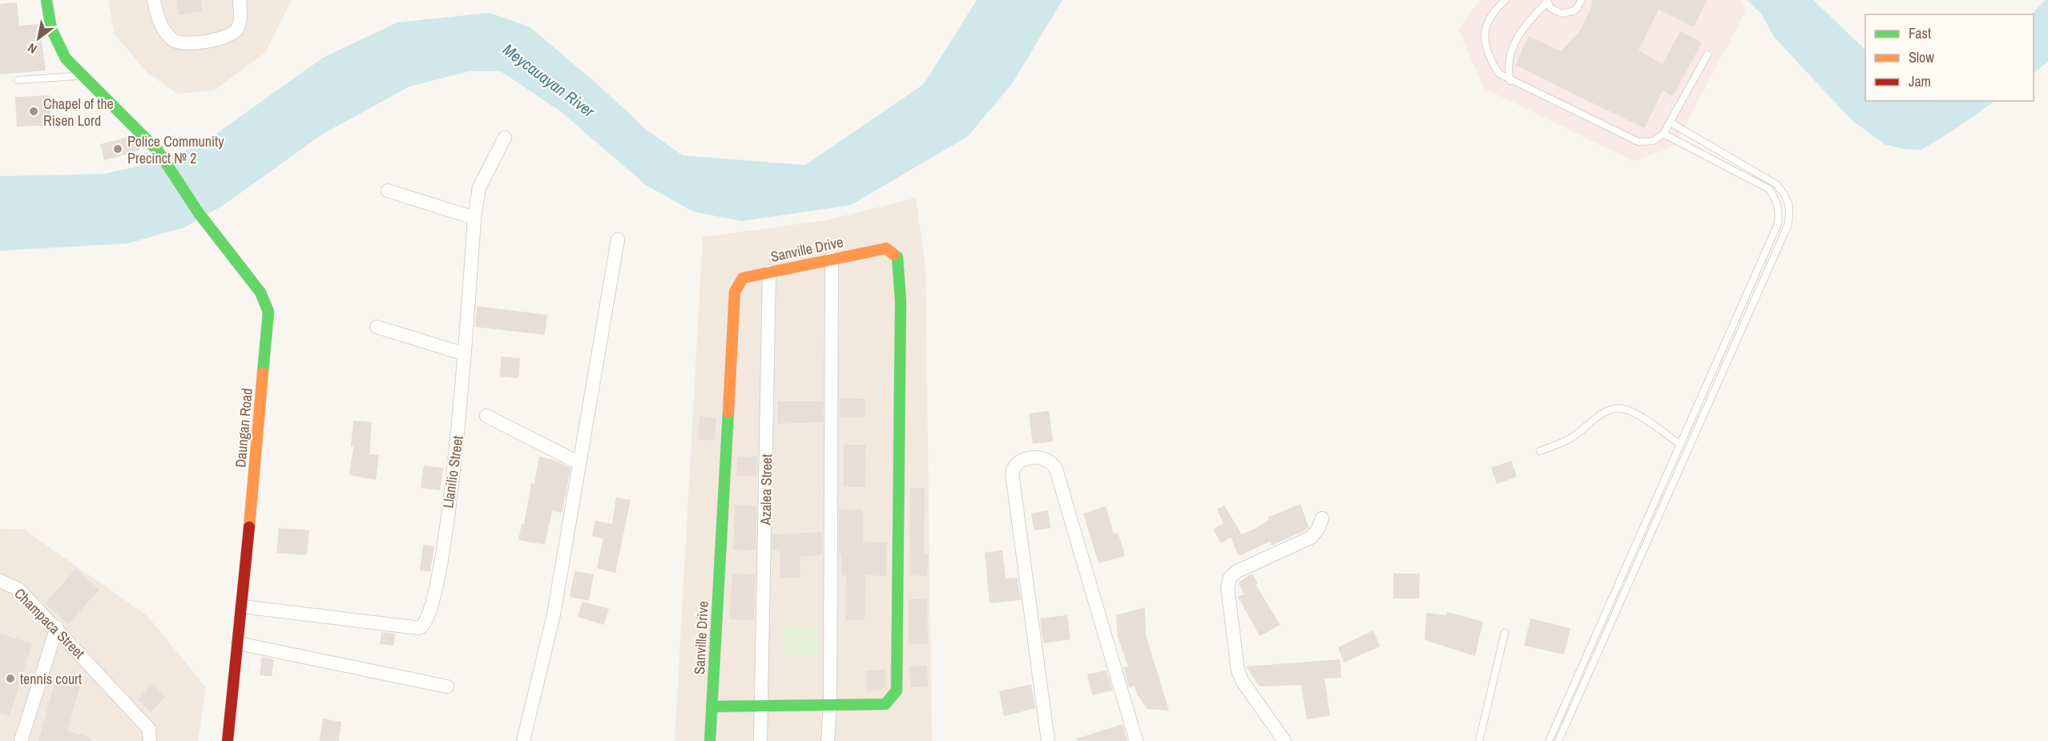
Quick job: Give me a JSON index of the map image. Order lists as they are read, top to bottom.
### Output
{
  "streets": {
    "street": [
      "Sanville Drive",
      "Daungan Road",
      "Llanilio Street",
      "Azalea Street",
      "Champaca Street"
    ]
  },
  "crossings": [
    ["Sanville Drive", "Azalea Street"],
    ["Daungan Road", "Llanilio Street"]
  ],
  "water": ["Meycauayan River"],
  "places": ["Chapel of the Risen Lord", "Police Community Precinct № 2", "tennis court"],
  "legend": ["Fast", "Slow", "Jam"],
  "north": "bottom left"
}
